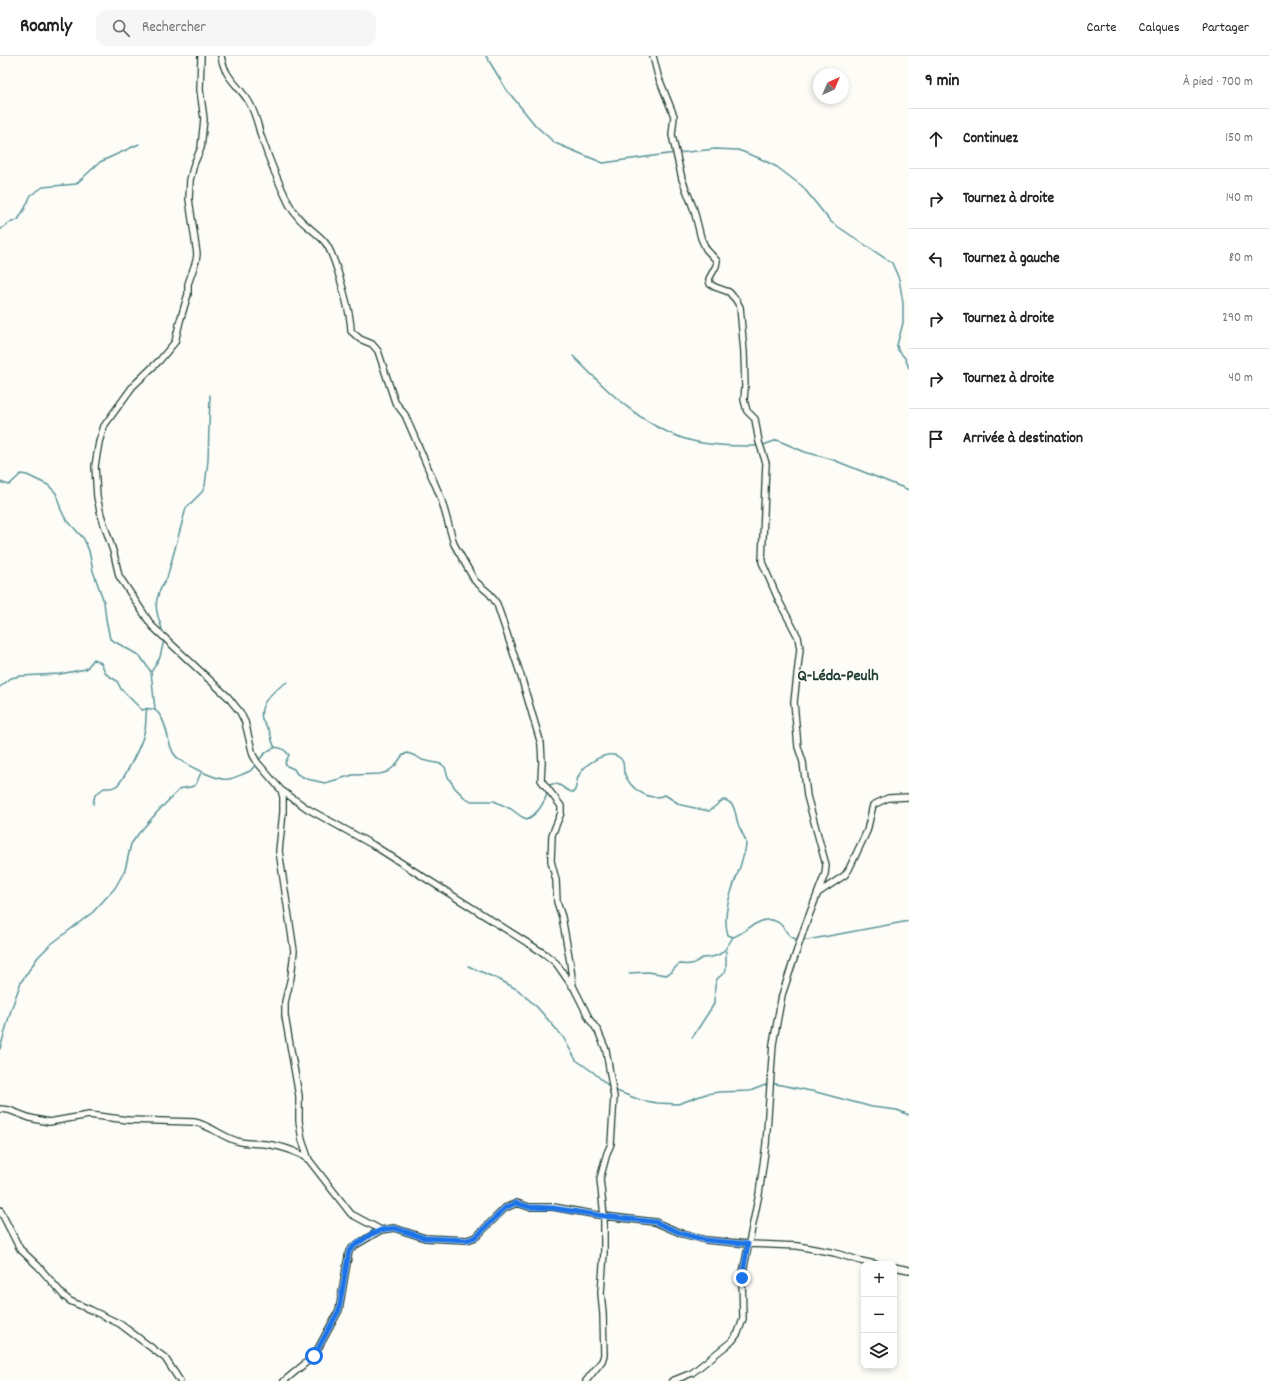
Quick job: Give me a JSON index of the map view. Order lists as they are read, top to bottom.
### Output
{
  "districts": ["Q-Léda-Peulh"],
  "north": "top right",
  "page": {
    "header": "Roamly",
    "search": "Rechercher",
    "nav": ["Carte", "Calques", "Partager"],
    "heading": ["9 min", "À pied · 700 m"],
    "list": [
      ["Continuez", "150 m"],
      ["Tournez à droite", "140 m"],
      ["Tournez à gauche", "80 m"],
      ["Tournez à droite", "290 m"],
      ["Tournez à droite", "40 m"],
      "Arrivée à destination"
    ],
    "map_buttons": ["+", "−"]
  }
}
